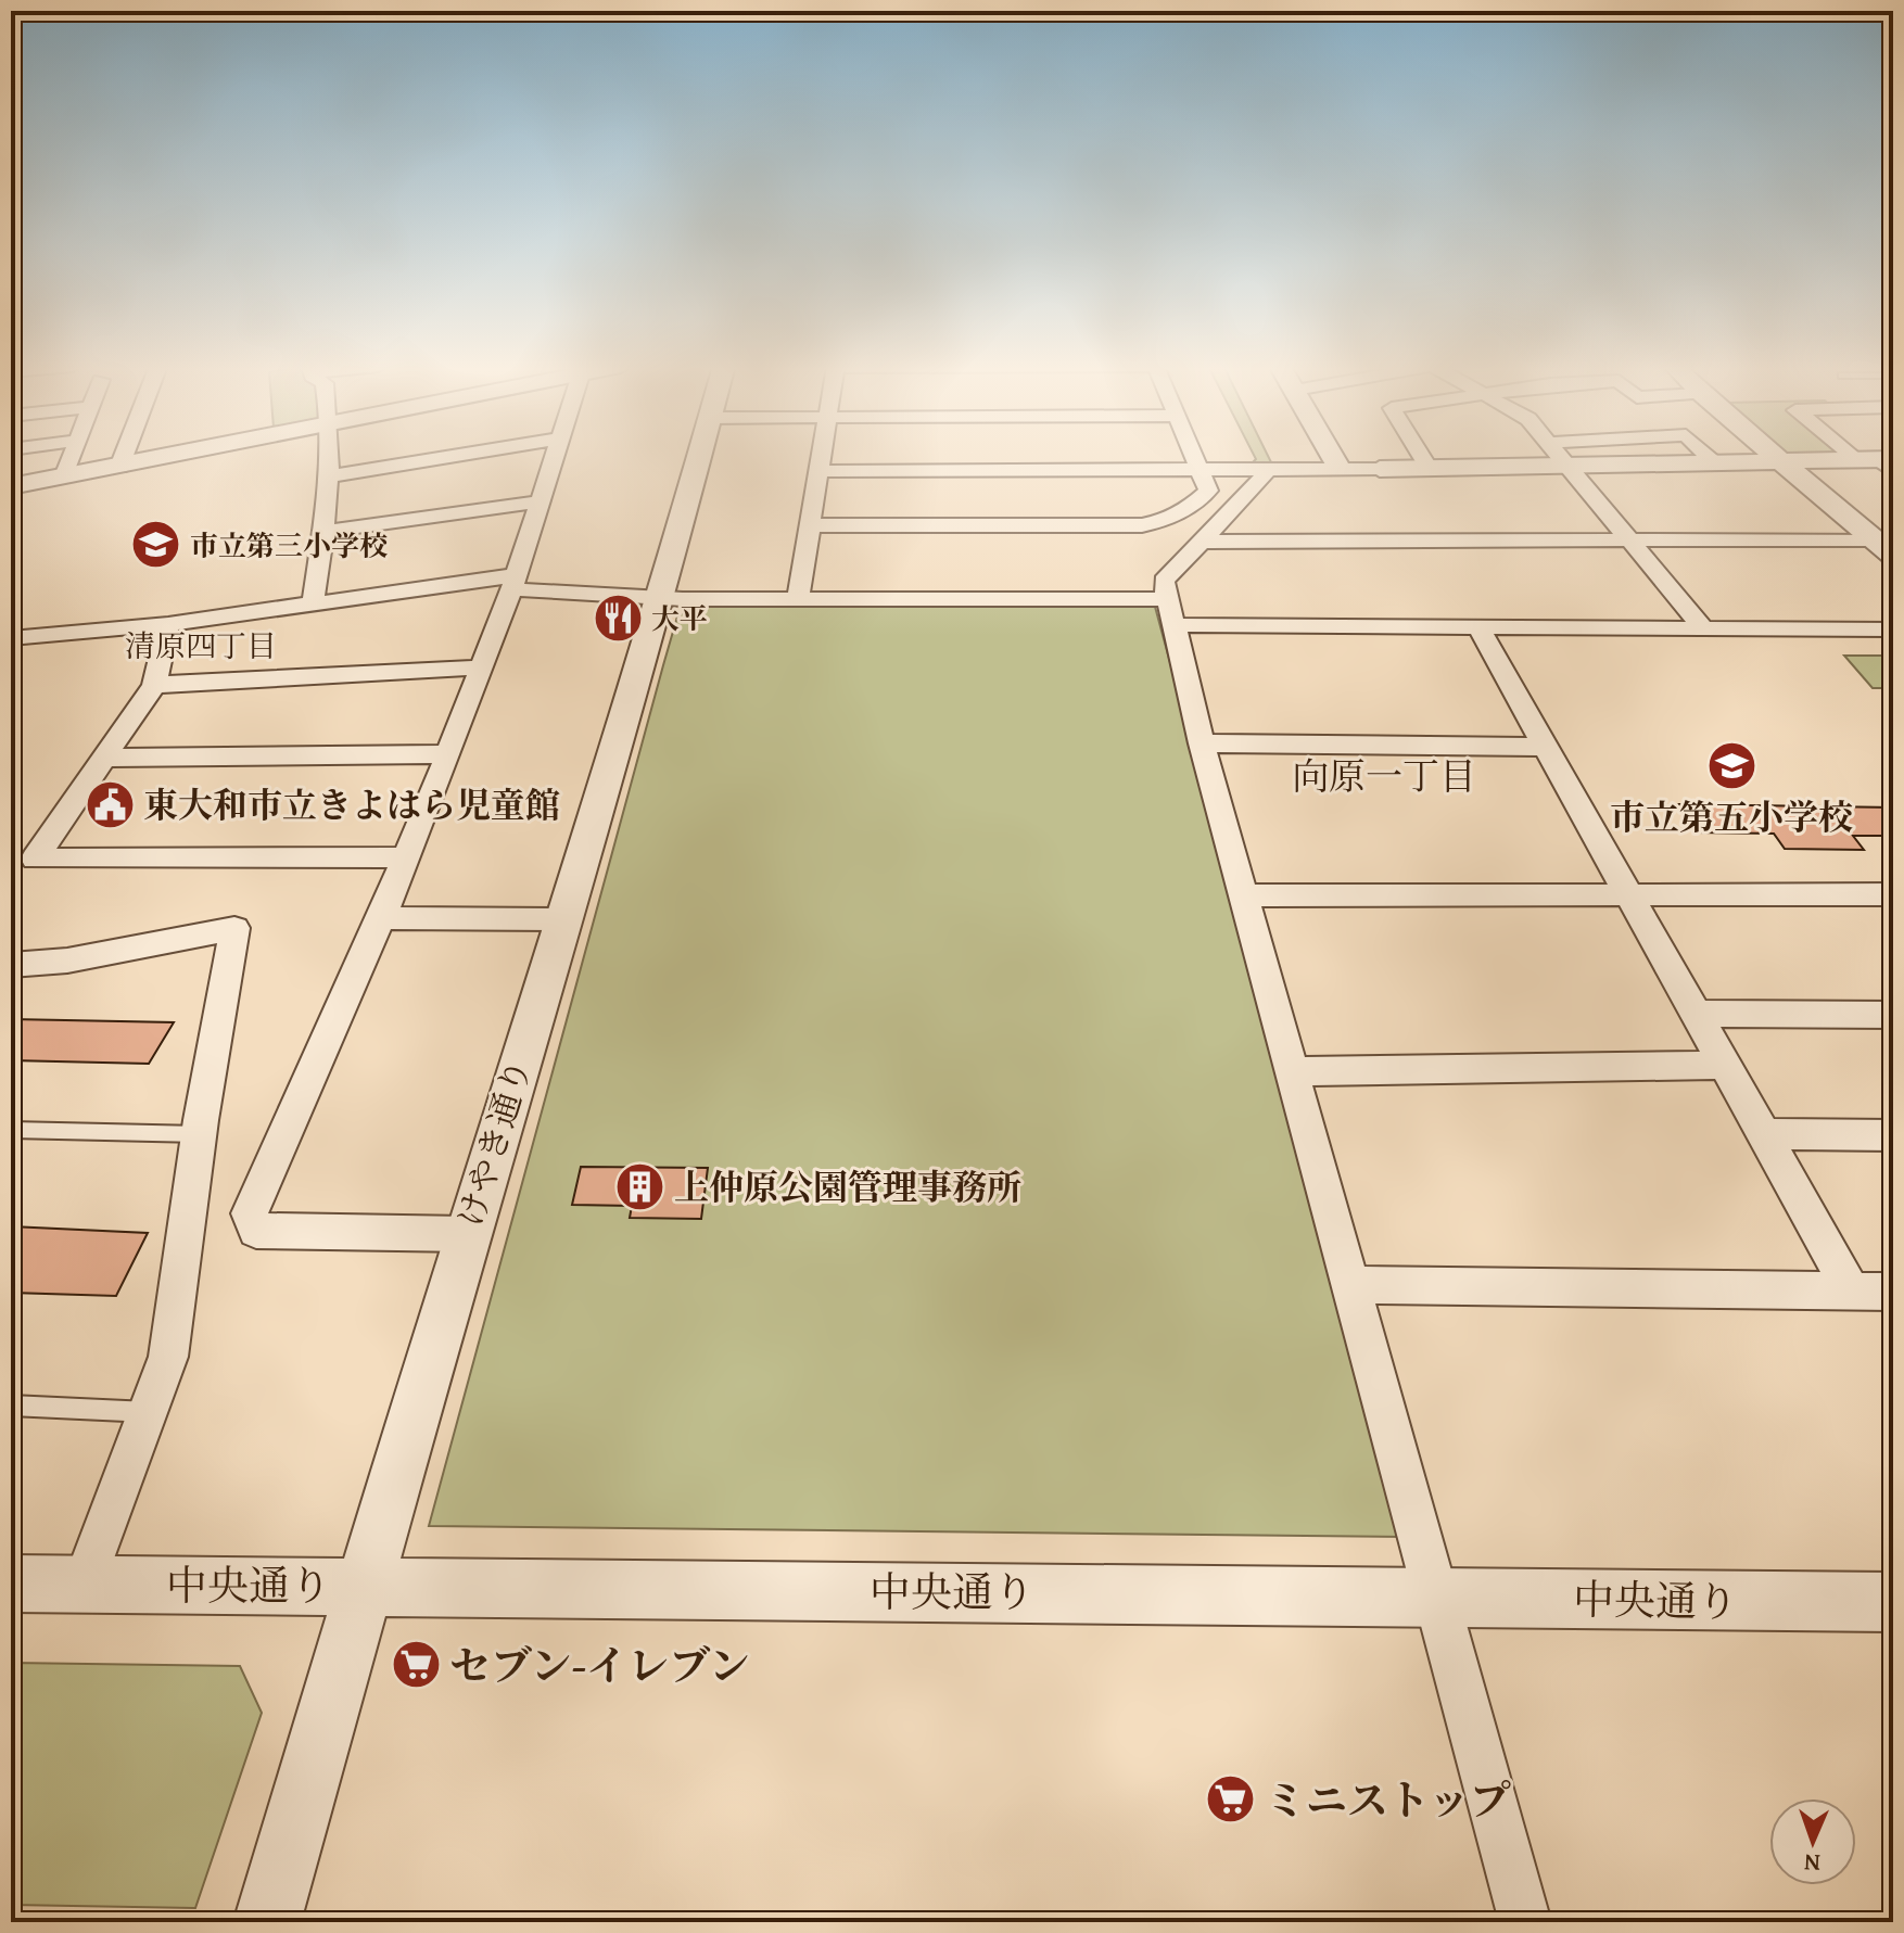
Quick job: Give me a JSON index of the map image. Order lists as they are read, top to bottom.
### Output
{
  "streets": {
    "street": ["けやき通り", "中央通り"]
  },
  "crossings": [
    ["けやき通り", "中央通り"]
  ],
  "districts": ["清原四丁目", "向原一丁目"],
  "places": {
    "school or university": ["市立第三小学校", "市立第五小学校"],
    "restaurant": ["大平"],
    "public building": ["東大和市立きよはら児童館"],
    "building": ["上仲原公園管理事務所"],
    "supermarket": ["セブン-イレブン", "ミニストップ"]
  },
  "north": "bottom"
}
